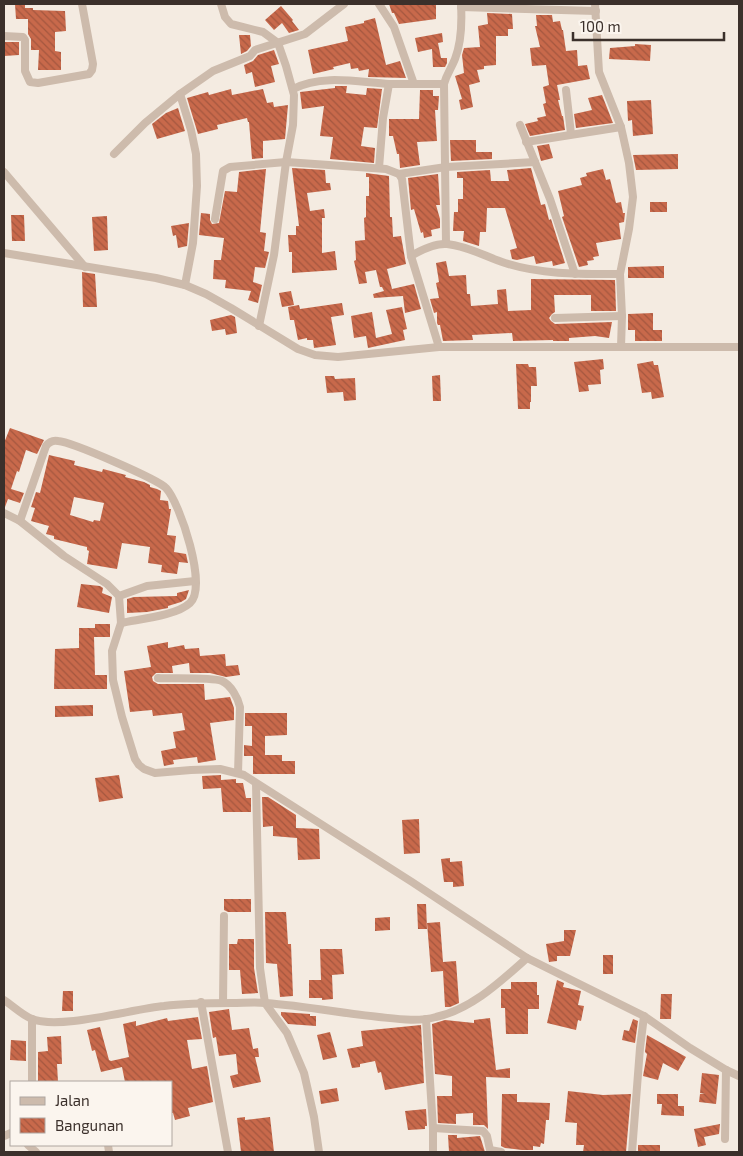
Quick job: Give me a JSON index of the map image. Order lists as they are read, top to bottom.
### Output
{
  "legend": ["Jalan", "Bangunan"],
  "scale_bar": "100 m"
}
